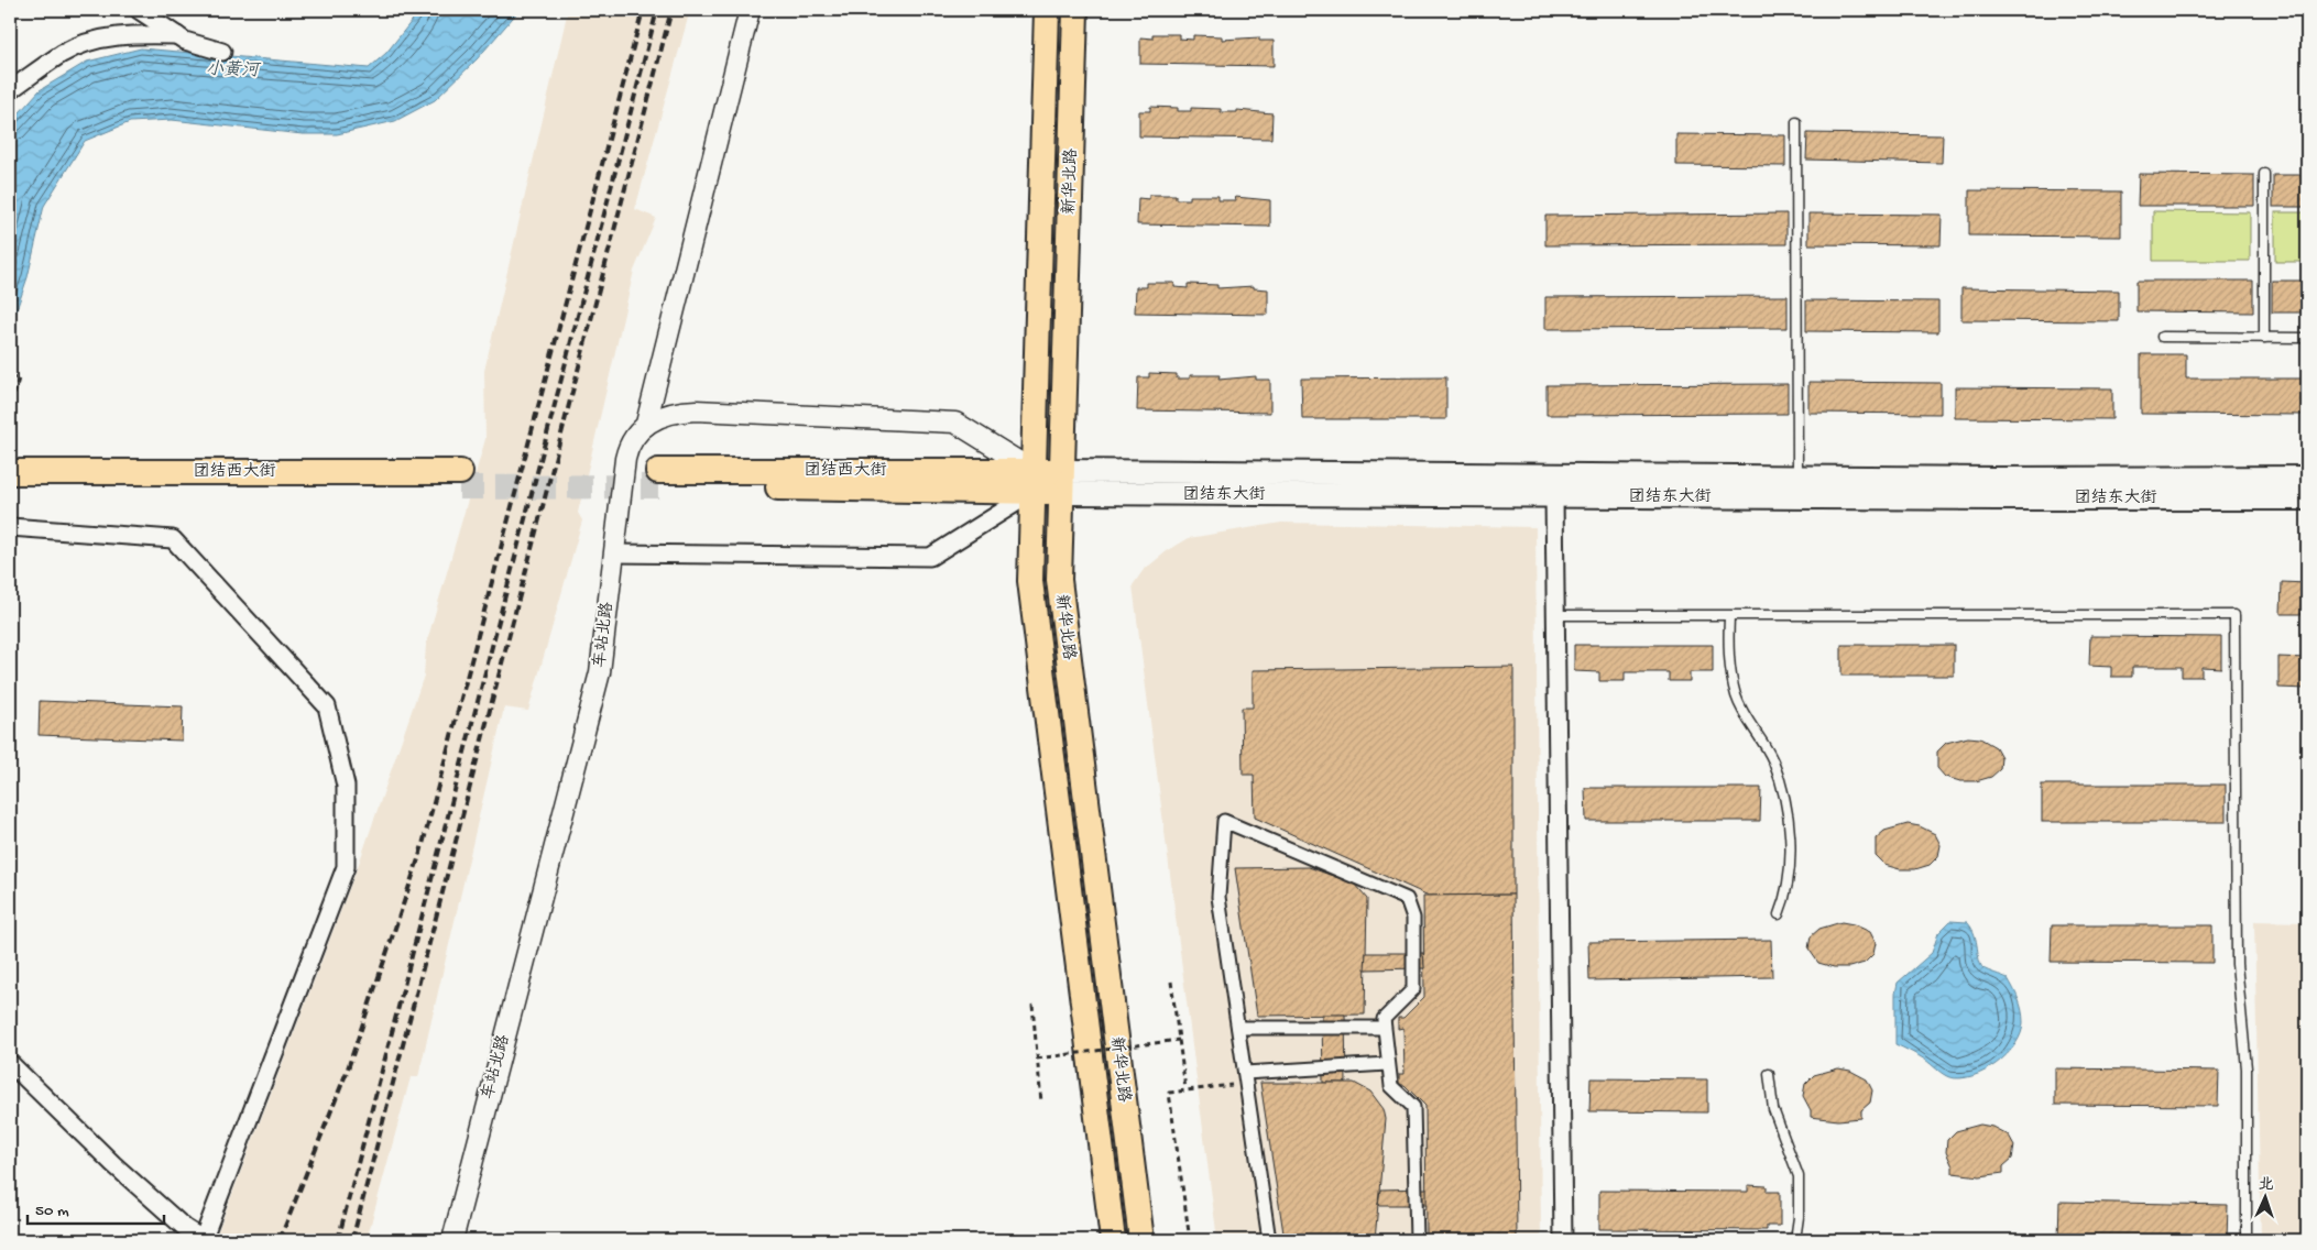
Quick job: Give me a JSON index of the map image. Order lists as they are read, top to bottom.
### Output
{
  "streets": {
    "main road": ["新华北路", "团结西大街", "团结东大街"],
    "street": ["车站北路"]
  },
  "crossings": [
    ["新华北路", "团结西大街"],
    ["新华北路", "团结东大街"],
    ["新华北路", "车站北路"],
    ["团结西大街", "团结东大街"],
    ["团结西大街", "车站北路"],
    ["团结东大街", "车站北路"]
  ],
  "water": ["小黄河"],
  "scale_bar": "50 m",
  "north": "top"
}
